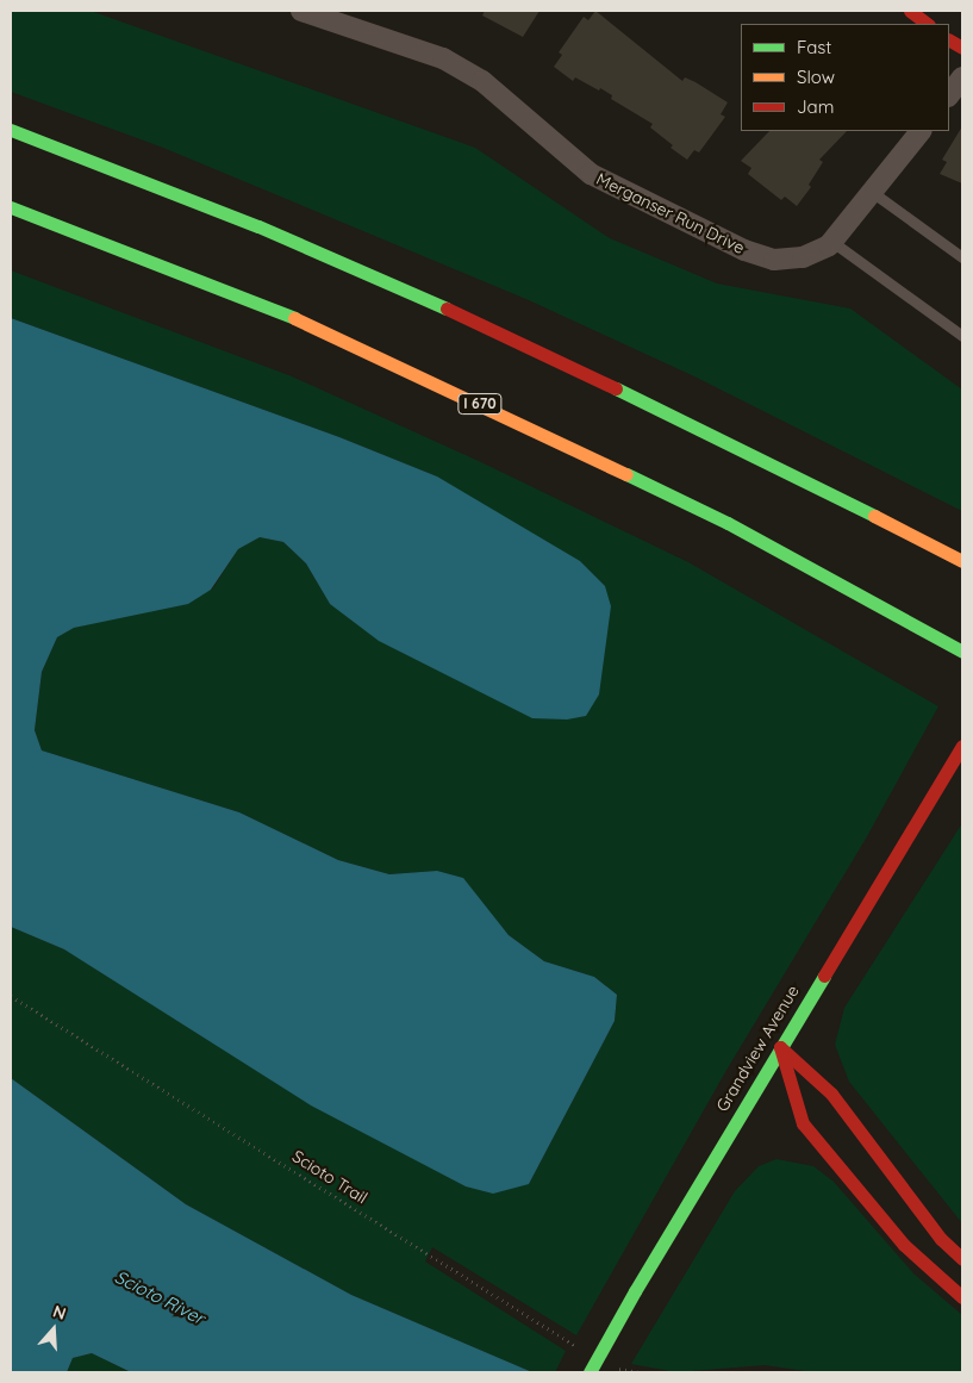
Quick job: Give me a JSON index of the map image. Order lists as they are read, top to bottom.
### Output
{
  "streets": {
    "main road": ["I 670", "Grandview Avenue"],
    "street": ["Merganser Run Drive"],
    "path": ["Scioto Trail"]
  },
  "water": ["Scioto River"],
  "legend": ["Fast", "Slow", "Jam"],
  "north": "top"
}
